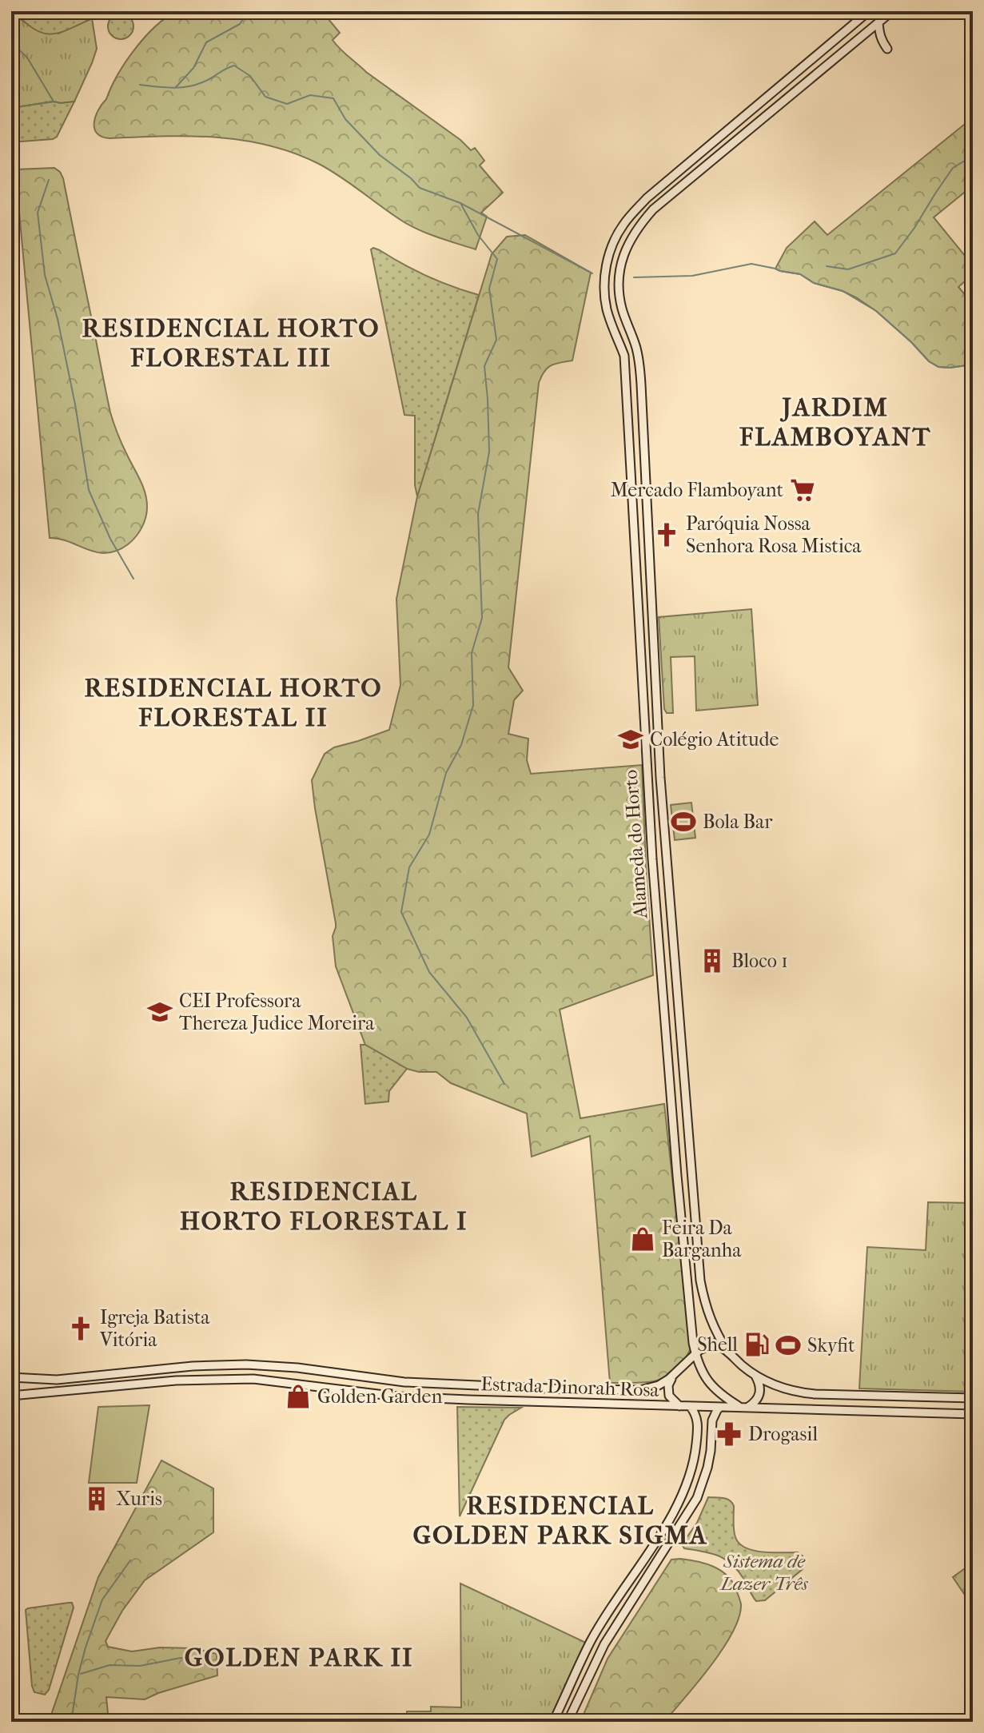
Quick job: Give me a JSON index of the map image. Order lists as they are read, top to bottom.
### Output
{
  "streets": {
    "main road": ["Alameda do Horto", "Estrada Dinorah Rosa"]
  },
  "crossings": [
    ["Alameda do Horto", "Estrada Dinorah Rosa"]
  ],
  "districts": [
    "RESIDENCIAL HORTO FLORESTAL III",
    "JARDIM FLAMBOYANT",
    "RESIDENCIAL HORTO FLORESTAL II",
    "RESIDENCIAL HORTO FLORESTAL I",
    "RESIDENCIAL GOLDEN PARK SIGMA",
    "GOLDEN PARK II"
  ],
  "parks": ["Sistema de Lazer Três"],
  "places": {
    "supermarket": ["Mercado Flamboyant"],
    "church": ["Paróquia Nossa Senhora Rosa Mistica", "Igreja Batista Vitória"],
    "school or university": ["Colégio Atitude", "CEI Professora Thereza Judice Moreira"],
    "sports": ["Bola Bar", "Skyfit"],
    "building": ["Bloco 1", "Xuris"],
    "shop": ["Feira Da Barganha", "Golden Garden"],
    "fuel station": ["Shell"],
    "pharmacy": ["Drogasil"]
  }
}
